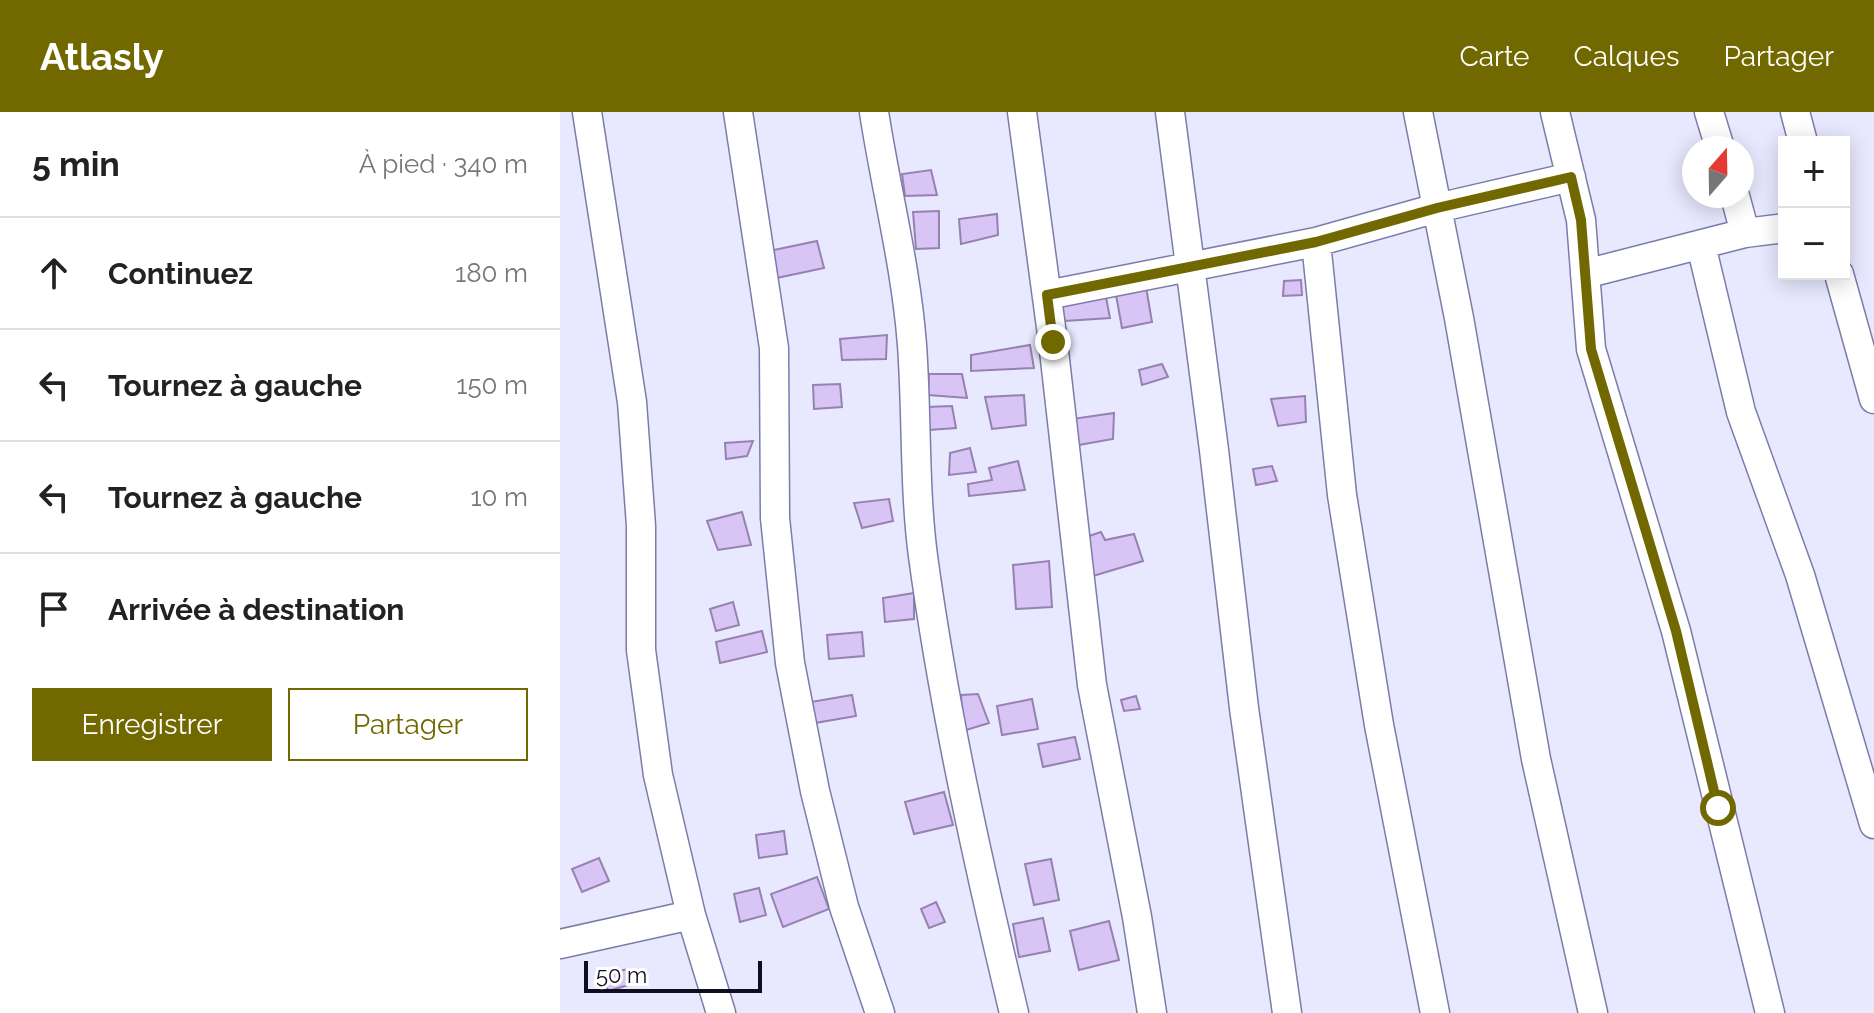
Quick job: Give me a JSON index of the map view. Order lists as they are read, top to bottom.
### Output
{
  "scale_bar": "50 m",
  "north": "top",
  "page": {
    "header": "Atlasly",
    "nav": ["Carte", "Calques", "Partager"],
    "heading": ["5 min", "À pied · 340 m"],
    "map_buttons": ["+", "−"],
    "list": [
      ["Continuez", "180 m"],
      ["Tournez à gauche", "150 m"],
      ["Tournez à gauche", "10 m"],
      "Arrivée à destination"
    ],
    "buttons": ["Enregistrer", "Partager"],
    "scale": "50 m"
  }
}
